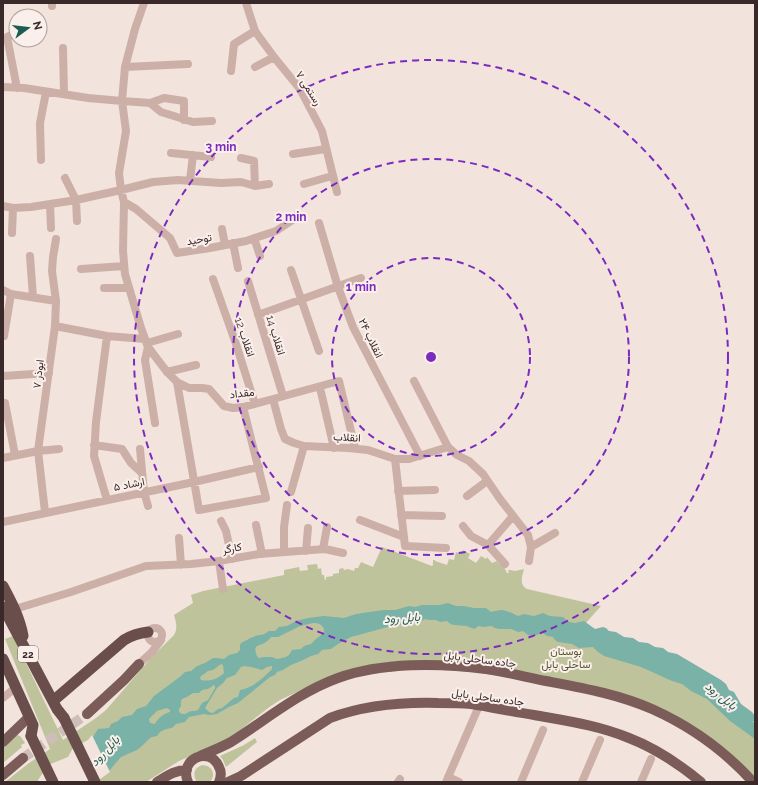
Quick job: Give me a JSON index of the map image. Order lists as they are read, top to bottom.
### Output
{
  "streets": {
    "highway": ["22"],
    "main road": ["جاده ساحلی بابل", "جاده ساحلی بایل"],
    "street": [
      "رستمی ۷",
      "توحید",
      "انقلاب 14",
      "انقلاب 12",
      "انقلاب ۲۴",
      "ابوذر ۷",
      "مقداد",
      "انقلاب",
      "ارشاد ۵",
      "کارگر"
    ]
  },
  "crossings": [
    ["انقلاب 14", "مقداد"],
    ["انقلاب 12", "مقداد"],
    ["انقلاب ۲۴", "انقلاب"],
    ["ابوذر ۷", "ارشاد ۵"],
    ["مقداد", "انقلاب"]
  ],
  "water": ["بابل رود"],
  "parks": ["بوستان ساحلی بابل"],
  "north": "right",
  "rings": ["3 min", "2 min", "1 min"]
}
